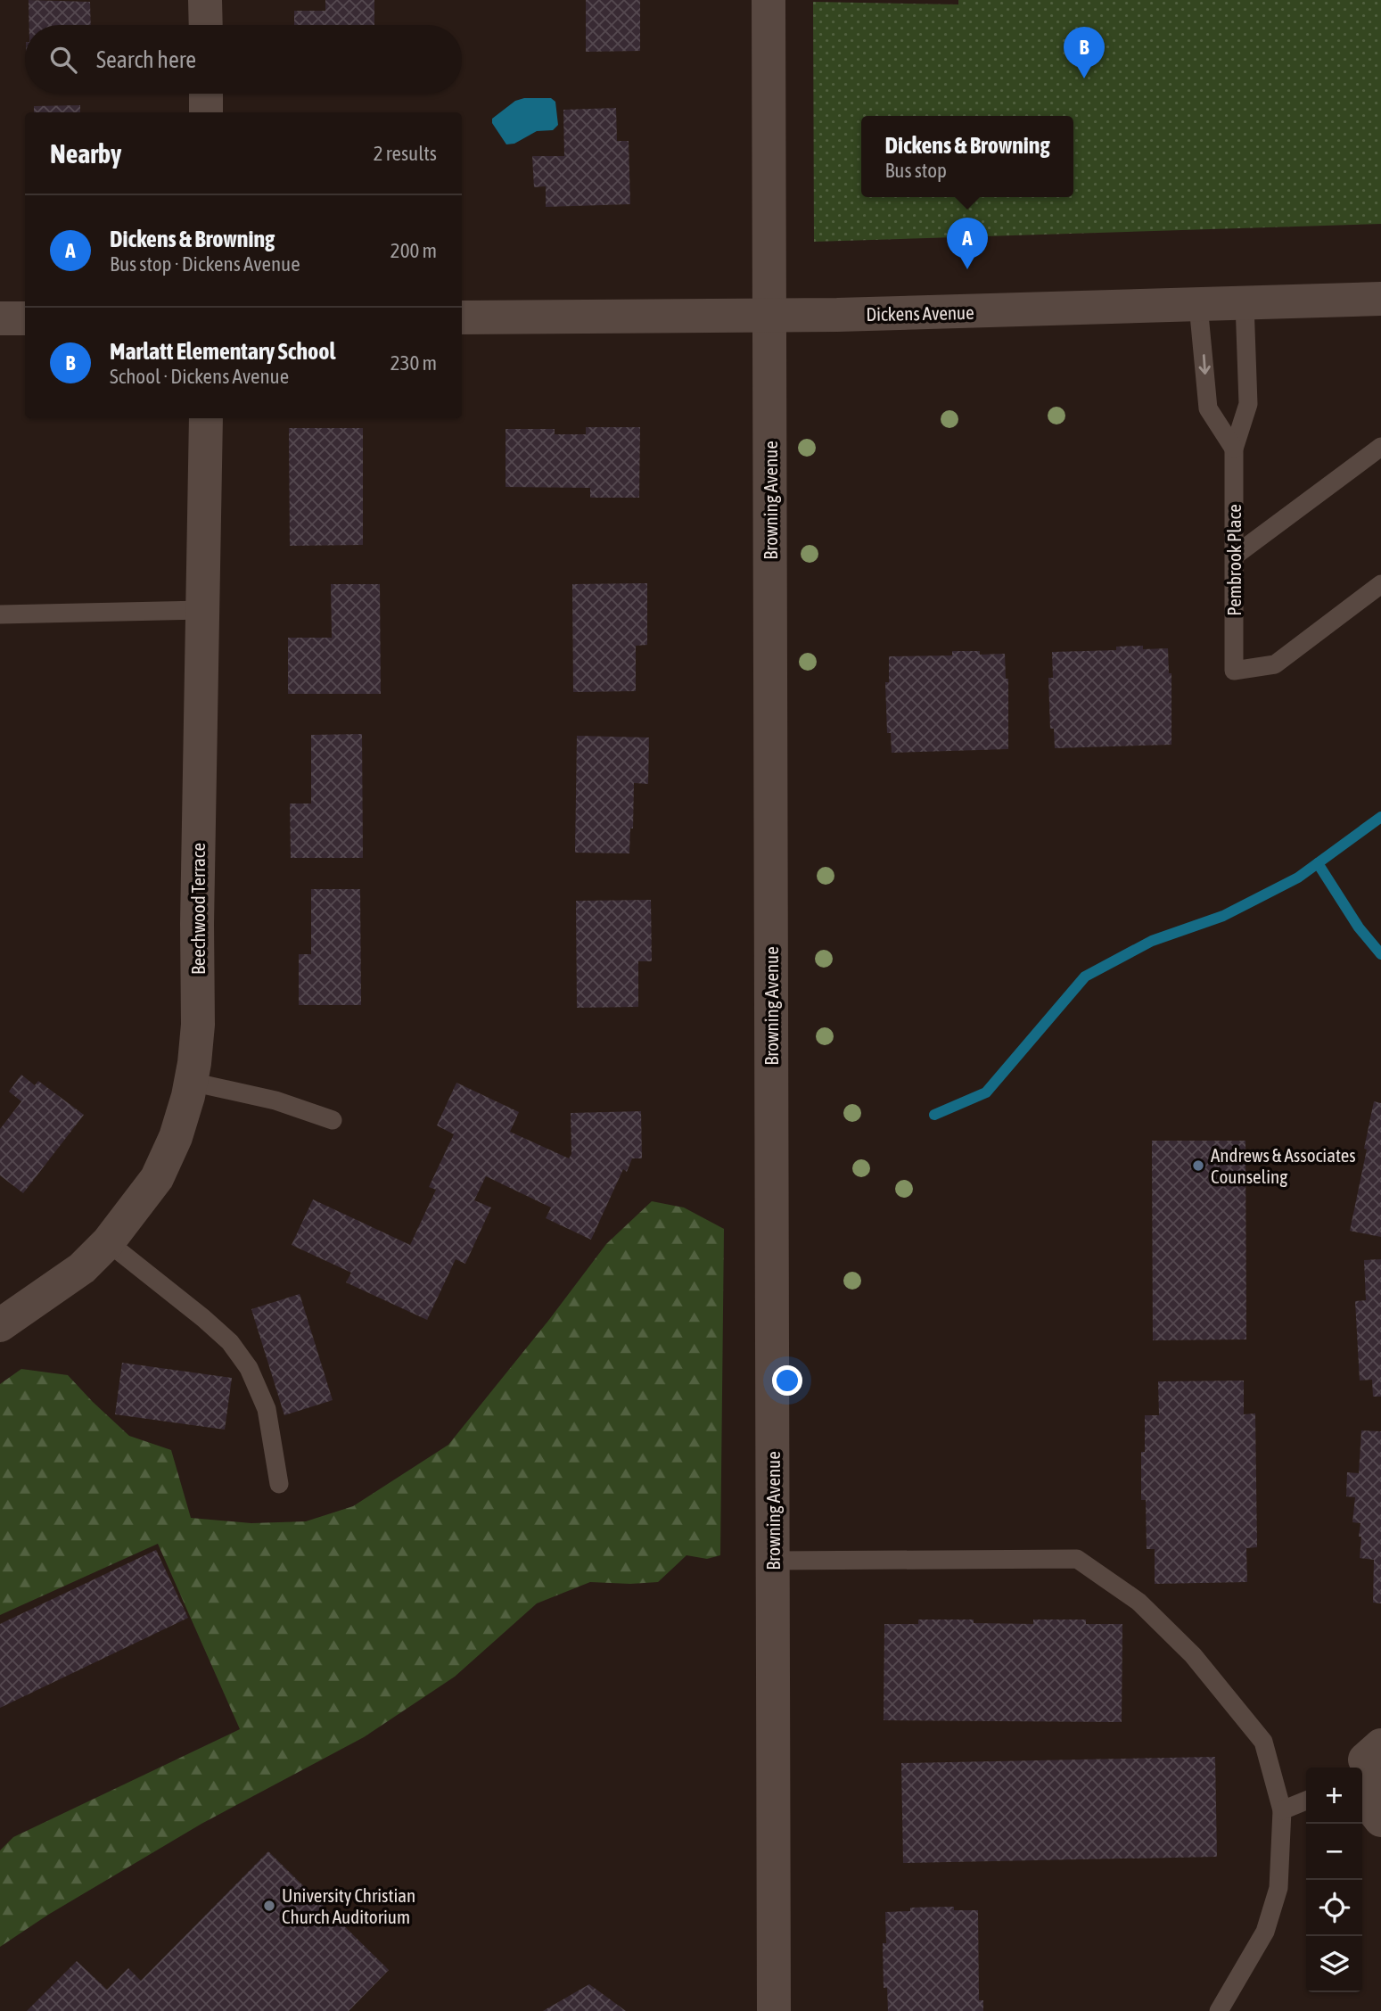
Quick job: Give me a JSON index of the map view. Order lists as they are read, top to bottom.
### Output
{
  "streets": {
    "street": ["Dickens Avenue", "Browning Avenue", "Beechwood Terrace"],
    "lane": ["Pembrook Place"]
  },
  "crossings": [
    ["Dickens Avenue", "Browning Avenue"],
    ["Dickens Avenue", "Pembrook Place"]
  ],
  "places": ["Andrews & Associates Counseling", "University Christian Church Auditorium"],
  "page": {
    "search": "Search here",
    "pins": ["B", "A"],
    "heading": ["Nearby", "2 results"],
    "popup": ["Dickens & Browning", "Bus stop"],
    "list": [
      {
        "mark": "A",
        "name": "Dickens & Browning",
        "note": "Bus stop · Dickens Avenue",
        "value": "200 m"
      },
      {
        "mark": "B",
        "name": "Marlatt Elementary School",
        "note": "School · Dickens Avenue",
        "value": "230 m"
      }
    ],
    "map_buttons": ["+", "−"]
  }
}
